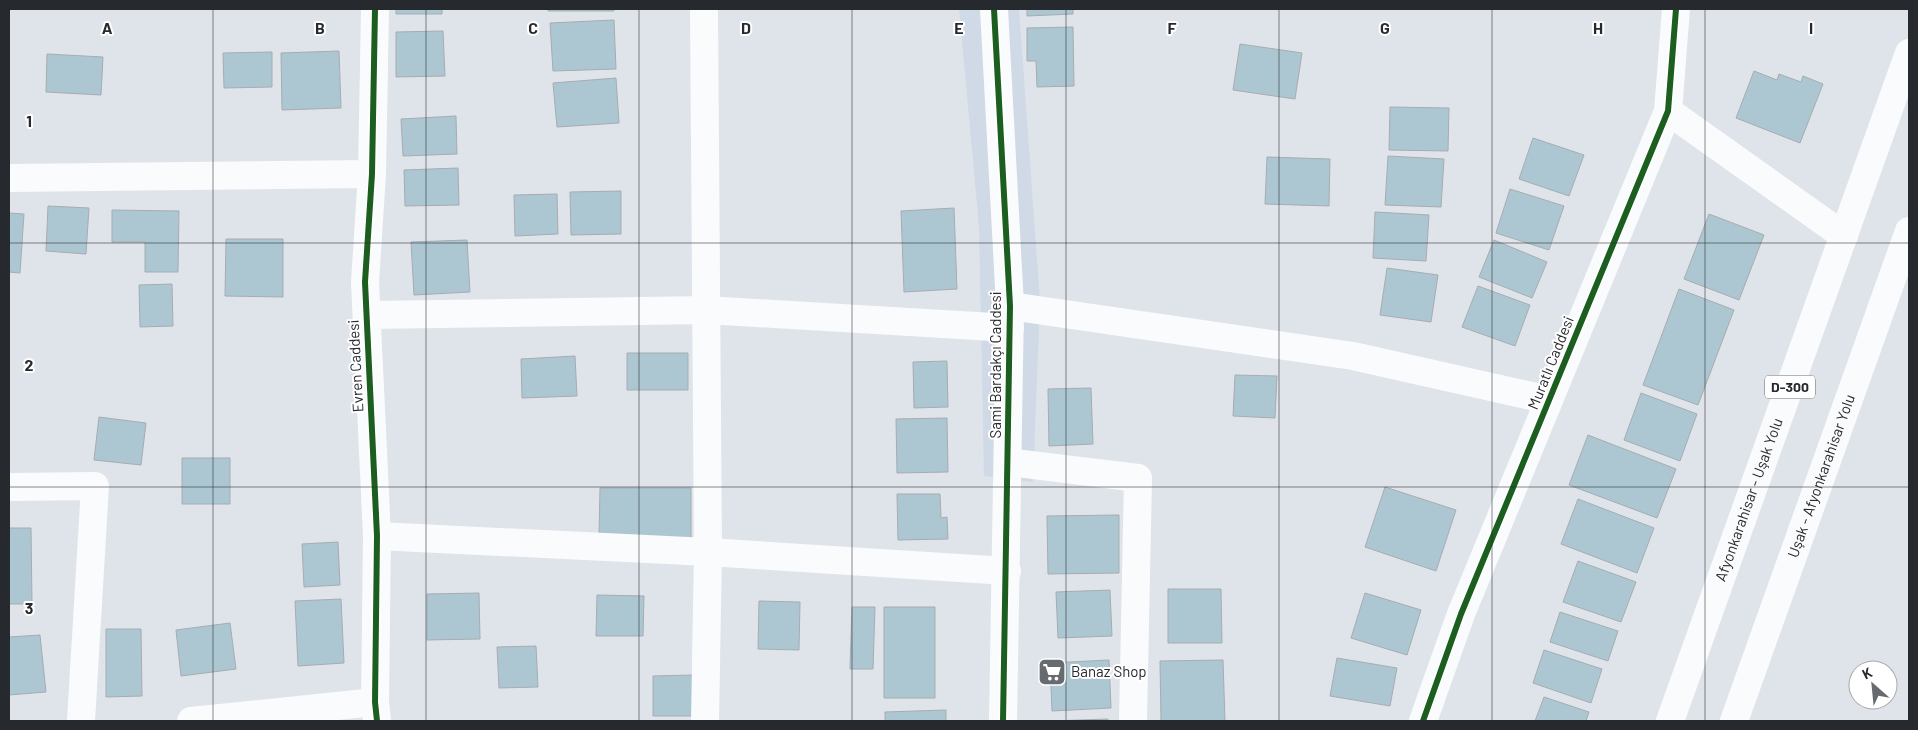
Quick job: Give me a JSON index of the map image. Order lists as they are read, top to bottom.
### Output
{
  "streets": {
    "main road": [
      "Muratlı Caddesi",
      "Sami Bardakçı Caddesi",
      "Evren Caddesi",
      "D-300",
      "Uşak - Afyonkarahisar Yolu",
      "Afyonkarahisar - Uşak Yolu"
    ]
  },
  "places": {
    "supermarket": ["Banaz Shop"]
  },
  "north": "top left",
  "grid": {
    "columns": [
      "A",
      "B",
      "C",
      "D",
      "E",
      "F",
      "G",
      "H",
      "I"
    ],
    "rows": ["1", "2", "3"]
  }
}
